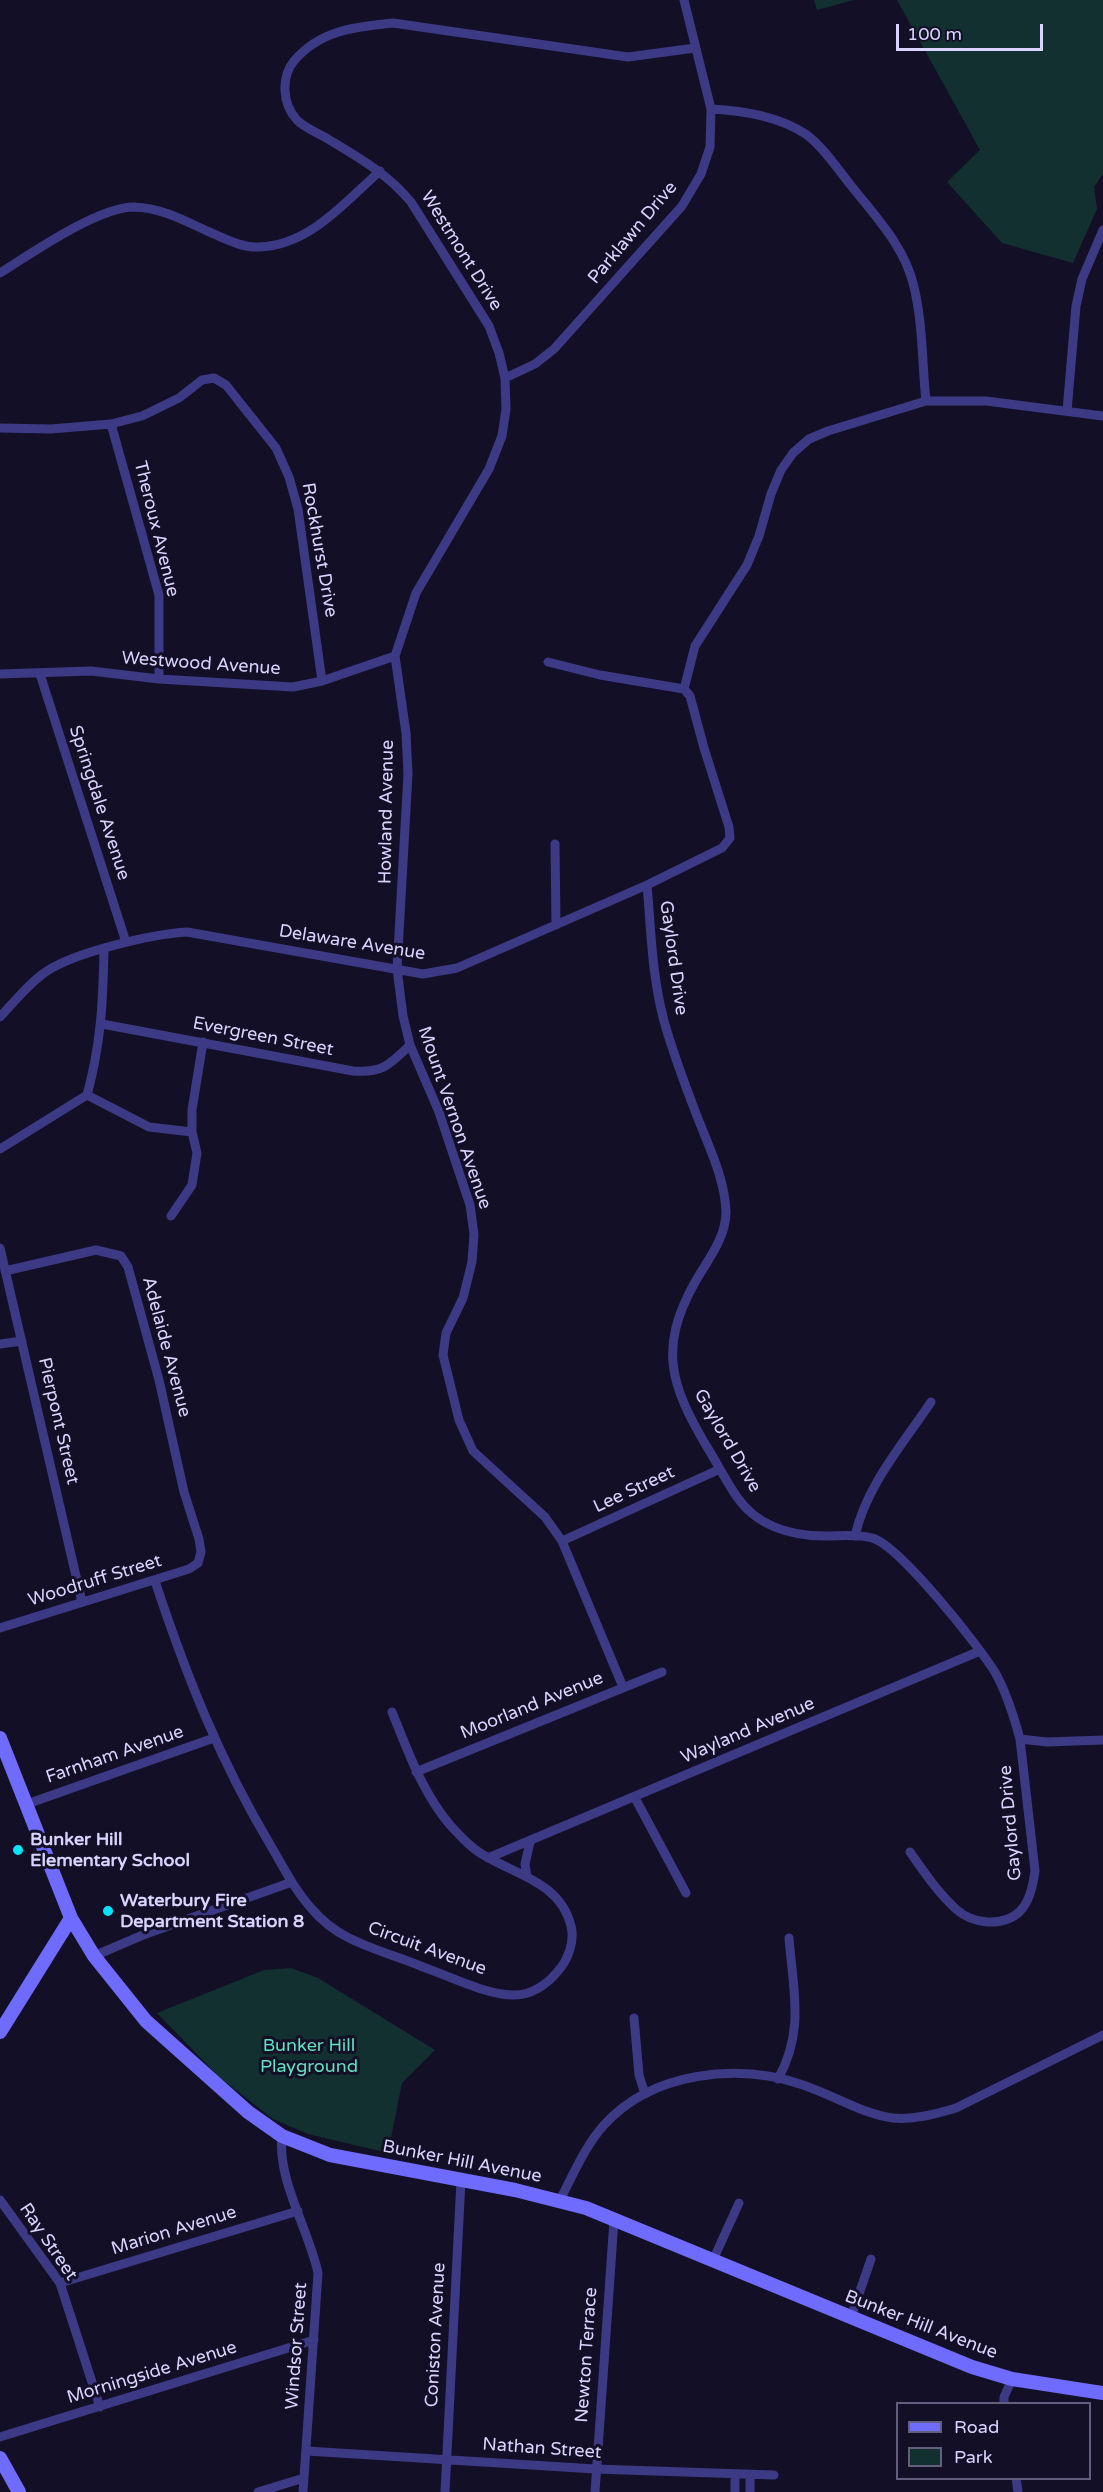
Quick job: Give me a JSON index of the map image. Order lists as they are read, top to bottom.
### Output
{
  "streets": {
    "main road": ["Bunker Hill Avenue"],
    "street": [
      "Parklawn Drive",
      "Westmont Drive",
      "Theroux Avenue",
      "Rockhurst Drive",
      "Westwood Avenue",
      "Springdale Avenue",
      "Howland Avenue",
      "Delaware Avenue",
      "Gaylord Drive",
      "Evergreen Street",
      "Mount Vernon Avenue",
      "Adelaide Avenue",
      "Pierpont Street",
      "Lee Street",
      "Woodruff Street",
      "Moorland Avenue",
      "Wayland Avenue",
      "Farnham Avenue",
      "Circuit Avenue",
      "Marion Avenue",
      "Ray Street",
      "Coniston Avenue",
      "Windsor Street",
      "Newton Terrace",
      "Morningside Avenue",
      "Nathan Street"
    ]
  },
  "crossings": [
    ["Parklawn Drive", "Westmont Drive"],
    ["Westmont Drive", "Westwood Avenue"],
    ["Westmont Drive", "Howland Avenue"],
    ["Theroux Avenue", "Rockhurst Drive"],
    ["Theroux Avenue", "Westwood Avenue"],
    ["Rockhurst Drive", "Westwood Avenue"],
    ["Westwood Avenue", "Springdale Avenue"],
    ["Westwood Avenue", "Howland Avenue"],
    ["Springdale Avenue", "Delaware Avenue"],
    ["Howland Avenue", "Delaware Avenue"],
    ["Howland Avenue", "Mount Vernon Avenue"],
    ["Delaware Avenue", "Gaylord Drive"],
    ["Delaware Avenue", "Mount Vernon Avenue"],
    ["Gaylord Drive", "Lee Street"],
    ["Gaylord Drive", "Wayland Avenue"],
    ["Evergreen Street", "Mount Vernon Avenue"],
    ["Mount Vernon Avenue", "Lee Street"],
    ["Mount Vernon Avenue", "Moorland Avenue"],
    ["Adelaide Avenue", "Pierpont Street"],
    ["Adelaide Avenue", "Woodruff Street"],
    ["Pierpont Street", "Woodruff Street"],
    ["Woodruff Street", "Circuit Avenue"],
    ["Moorland Avenue", "Circuit Avenue"],
    ["Wayland Avenue", "Circuit Avenue"],
    ["Farnham Avenue", "Circuit Avenue"],
    ["Farnham Avenue", "Bunker Hill Avenue"],
    ["Bunker Hill Avenue", "Coniston Avenue"],
    ["Bunker Hill Avenue", "Windsor Street"],
    ["Bunker Hill Avenue", "Newton Terrace"],
    ["Marion Avenue", "Ray Street"],
    ["Marion Avenue", "Windsor Street"],
    ["Ray Street", "Morningside Avenue"],
    ["Coniston Avenue", "Nathan Street"],
    ["Windsor Street", "Morningside Avenue"],
    ["Windsor Street", "Nathan Street"],
    ["Newton Terrace", "Nathan Street"]
  ],
  "parks": ["Bunker Hill Playground"],
  "places": ["Bunker Hill Elementary School", "Waterbury Fire Department Station 8"],
  "legend": ["Road", "Park"],
  "scale_bar": "100 m"
}
